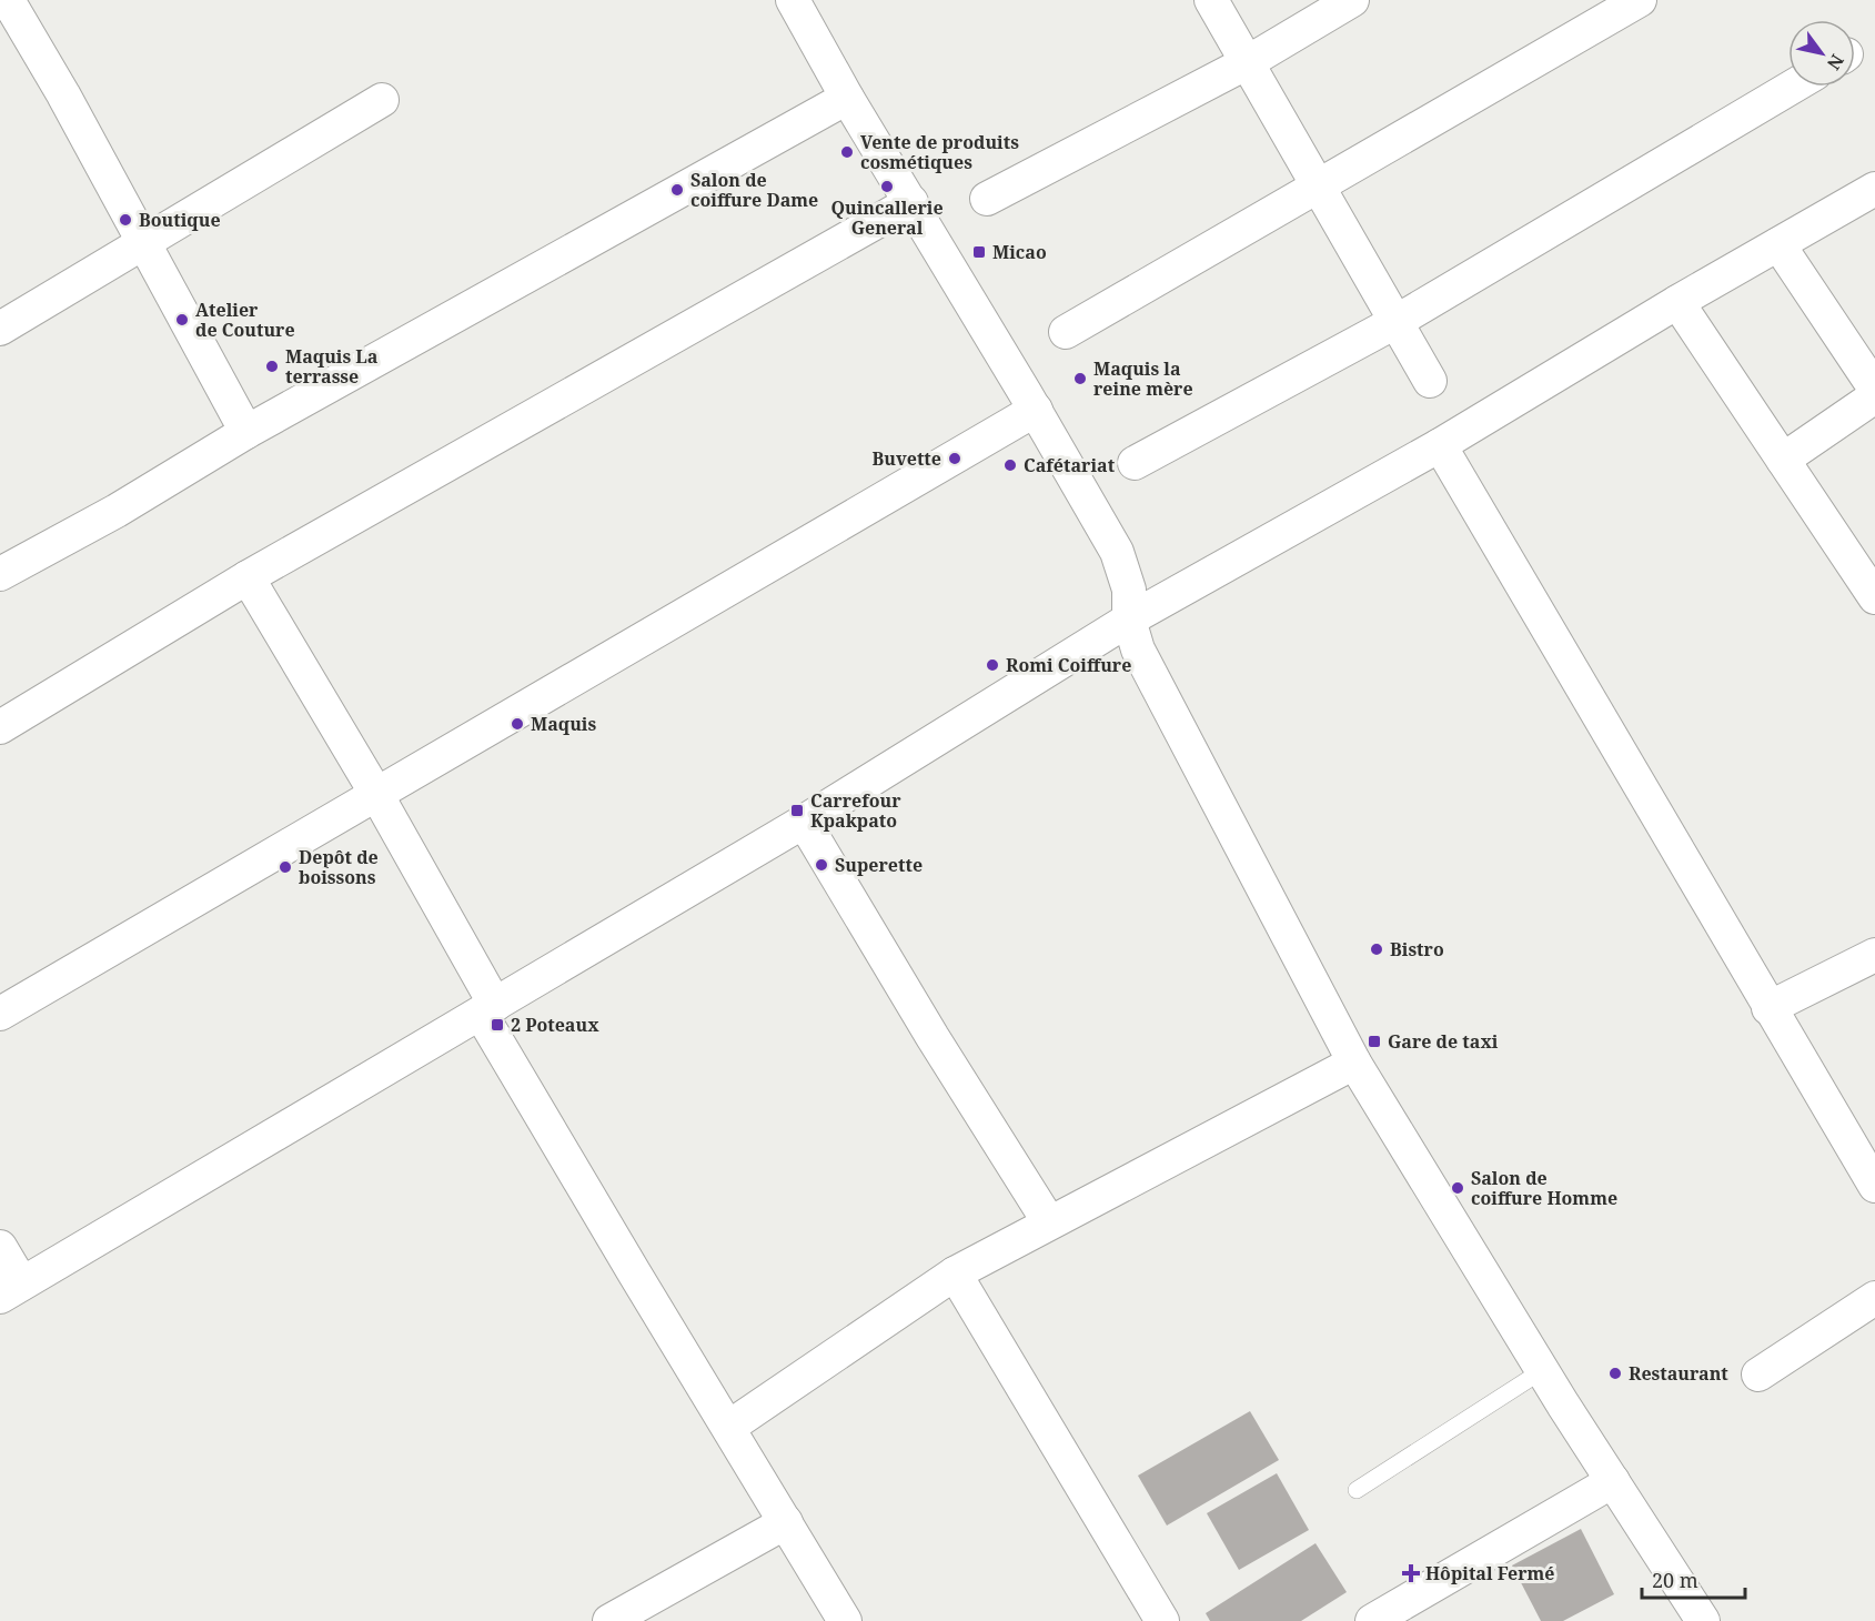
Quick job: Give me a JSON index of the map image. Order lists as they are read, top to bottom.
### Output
{
  "places": {
    "other": [
      "Vente de produits cosmétiques",
      "Quincallerie General",
      "Salon de coiffure Dame",
      "Boutique",
      "Atelier de Couture",
      "Maquis La terrasse",
      "Maquis la reine mère",
      "Buvette",
      "Cafétariat",
      "Romi Coiffure",
      "Maquis",
      "Superette",
      "Depôt de boissons",
      "Bistro",
      "Salon de coiffure Homme",
      "Restaurant"
    ],
    "transit": [
      "Micao",
      "Carrefour Kpakpato",
      "2 Poteaux",
      "Gare de taxi"
    ],
    "health": ["Hôpital Fermé"]
  },
  "scale_bar": "20 m",
  "north": "bottom right"
}
